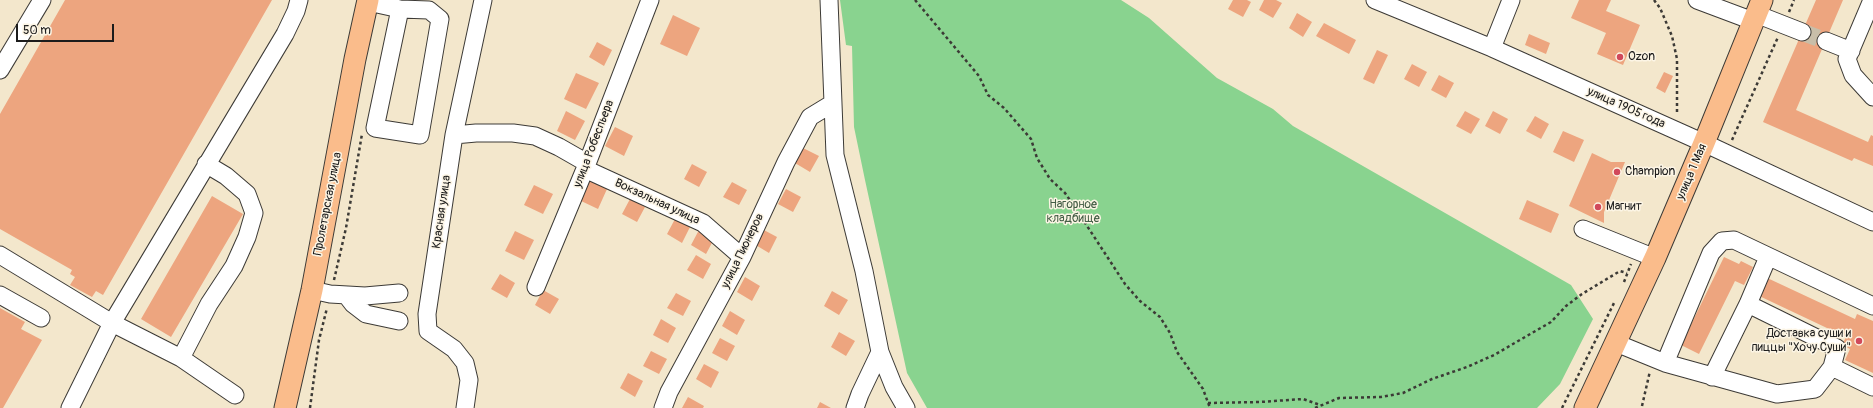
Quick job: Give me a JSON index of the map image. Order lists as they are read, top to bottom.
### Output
{
  "streets": {
    "main road": ["улица 1 Мая", "Пролетарская улица"],
    "street": [
      "улица 1905 года",
      "улица Робеспьера",
      "Вокзальная улица",
      "Красная улица",
      "улица Пионеров"
    ]
  },
  "crossings": [
    ["улица 1905 года", "улица 1 Мая"],
    ["улица Робеспьера", "Вокзальная улица"],
    ["Вокзальная улица", "Красная улица"],
    ["Вокзальная улица", "улица Пионеров"]
  ],
  "parks": ["Нагорное кладбище"],
  "places": [
    "Ozon",
    "Champion",
    "Магнит",
    "Доставка суши и пиццы \"Хочу Суши\""
  ],
  "scale_bar": "50 m"
}
